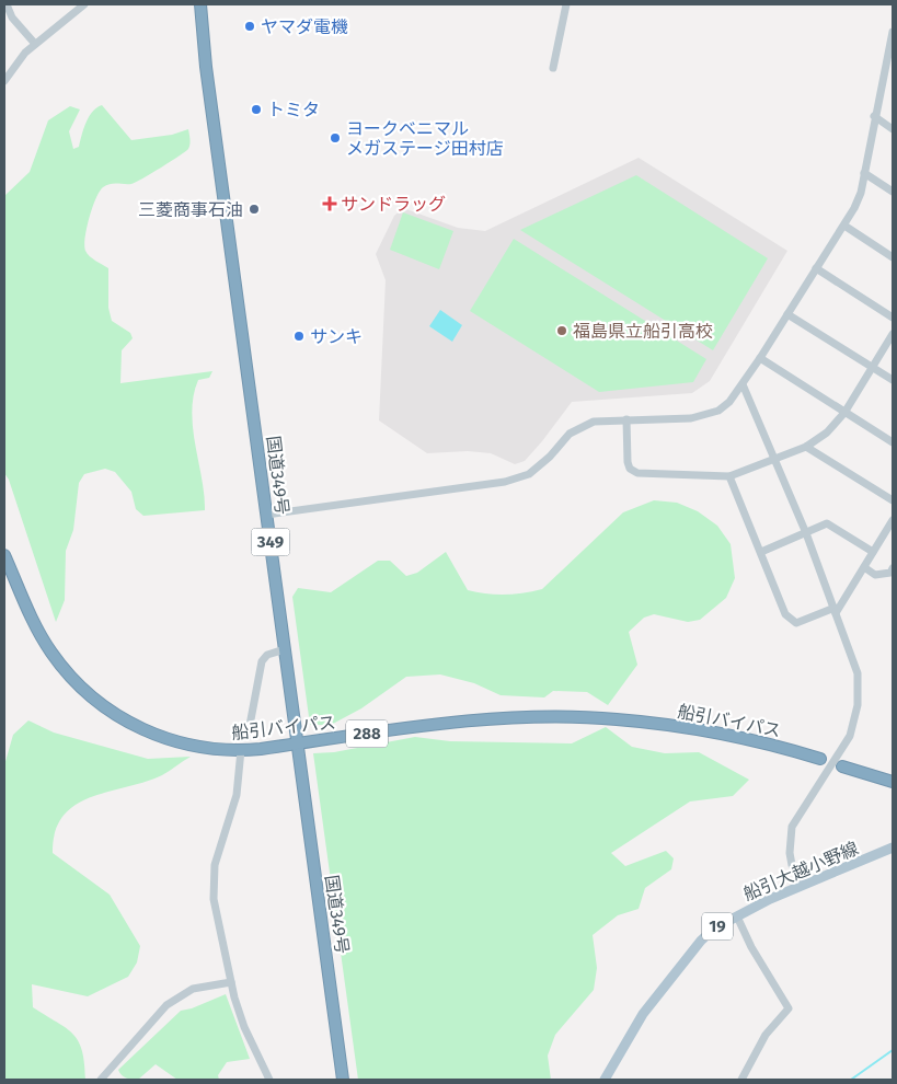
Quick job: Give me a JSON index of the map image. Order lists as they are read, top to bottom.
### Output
{
  "streets": {
    "highway": [
      "国道349号",
      "349",
      "船引バイパス",
      "288"
    ],
    "main road": ["船引大越小野線", "19"]
  },
  "crossings": [
    ["国道349号", "船引バイパス"]
  ],
  "places": {
    "other": [
      "ヤマダ電機",
      "トミタ",
      "ヨークベニマル メガステージ田村店",
      "三菱商事石油",
      "福島県立船引高校",
      "サンキ"
    ],
    "health": ["サンドラッグ"]
  }
}
